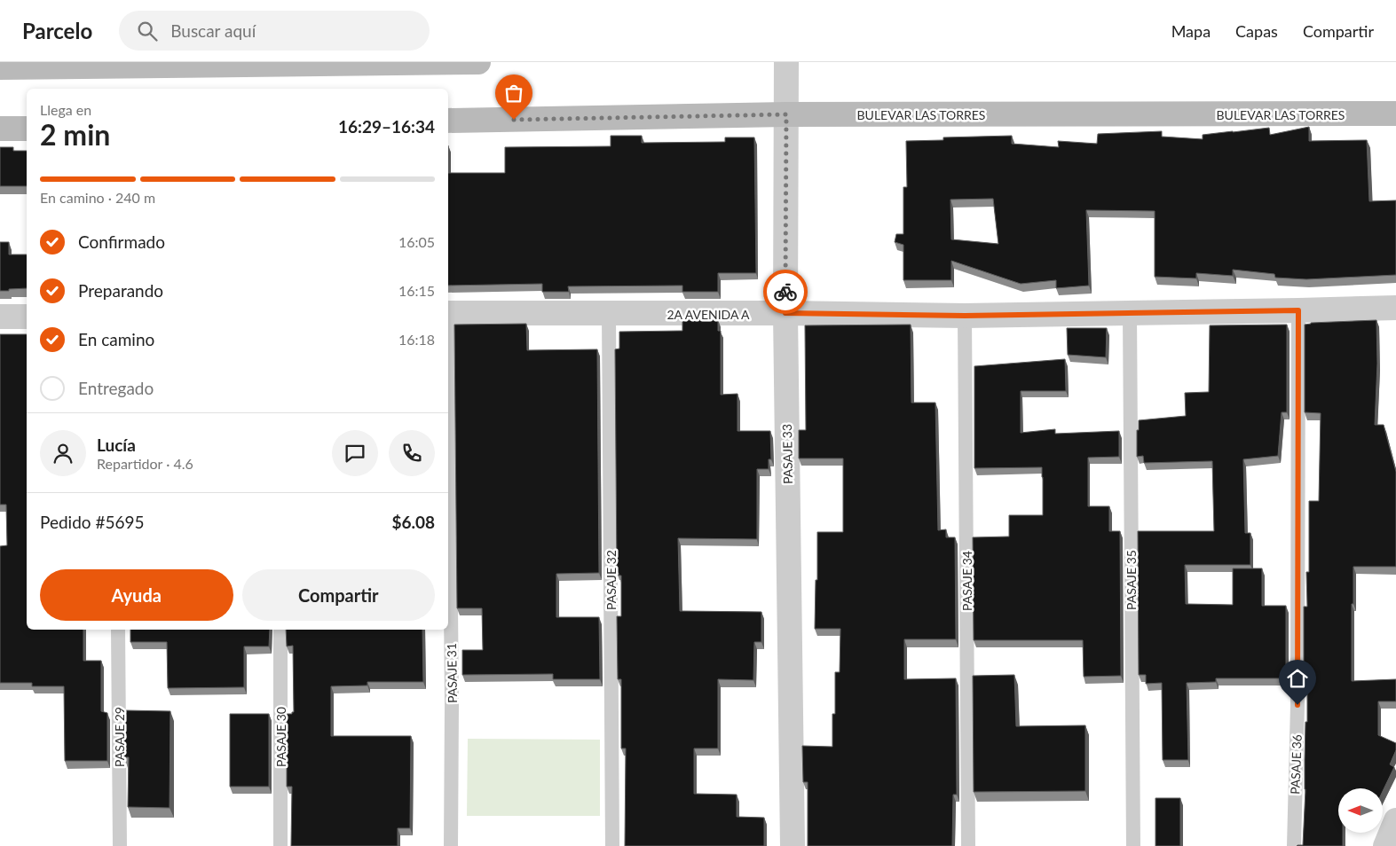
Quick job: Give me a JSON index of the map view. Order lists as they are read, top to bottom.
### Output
{
  "streets": {
    "street": ["BULEVAR LAS TORRES", "2A AVENIDA A", "PASAJE 33"],
    "lane": [
      "PASAJE 32",
      "PASAJE 35",
      "PASAJE 34",
      "PASAJE 31",
      "PASAJE 29",
      "PASAJE 30",
      "PASAJE 36"
    ]
  },
  "crossings": [
    ["BULEVAR LAS TORRES", "PASAJE 33"],
    ["2A AVENIDA A", "PASAJE 33"],
    ["2A AVENIDA A", "PASAJE 32"],
    ["2A AVENIDA A", "PASAJE 35"],
    ["2A AVENIDA A", "PASAJE 34"],
    ["2A AVENIDA A", "PASAJE 36"]
  ],
  "north": "left",
  "page": {
    "header": "Parcelo",
    "search": "Buscar aquí",
    "nav": ["Mapa", "Capas", "Compartir"],
    "heading": ["2 min", "Llega en", "16:29–16:34"],
    "panel": [
      "Lucía",
      "Repartidor · 4.6",
      "Pedido #5695",
      "$6.08"
    ],
    "bar": "En camino · 240 m",
    "list": [
      ["Confirmado", "16:05"],
      ["Preparando", "16:15"],
      ["En camino", "16:18"],
      "Entregado"
    ],
    "buttons": ["Ayuda", "Compartir"]
  }
}
